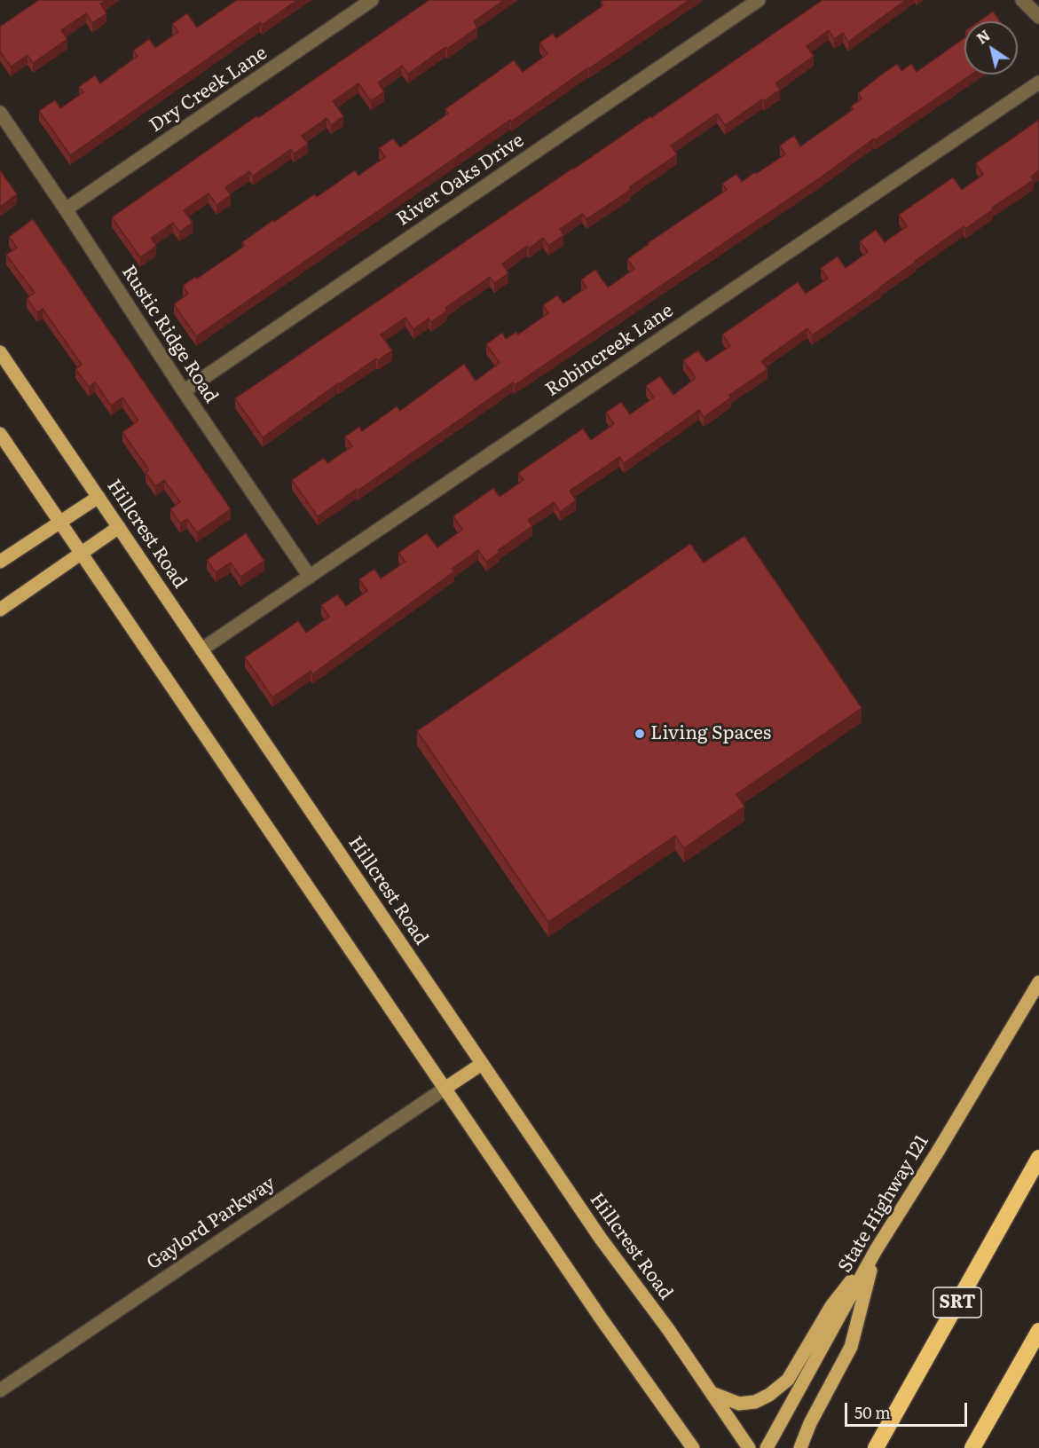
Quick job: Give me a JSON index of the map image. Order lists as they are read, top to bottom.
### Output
{
  "streets": {
    "highway": ["SRT"],
    "main road": ["Hillcrest Road", "State Highway 121"],
    "street": [
      "Dry Creek Lane",
      "River Oaks Drive",
      "Rustic Ridge Road",
      "Robincreek Lane",
      "Gaylord Parkway"
    ]
  },
  "crossings": [
    ["Dry Creek Lane", "Rustic Ridge Road"],
    ["River Oaks Drive", "Rustic Ridge Road"],
    ["Rustic Ridge Road", "Robincreek Lane"],
    ["Robincreek Lane", "Hillcrest Road"]
  ],
  "places": ["Living Spaces"],
  "scale_bar": "50 m",
  "north": "top left"
}
